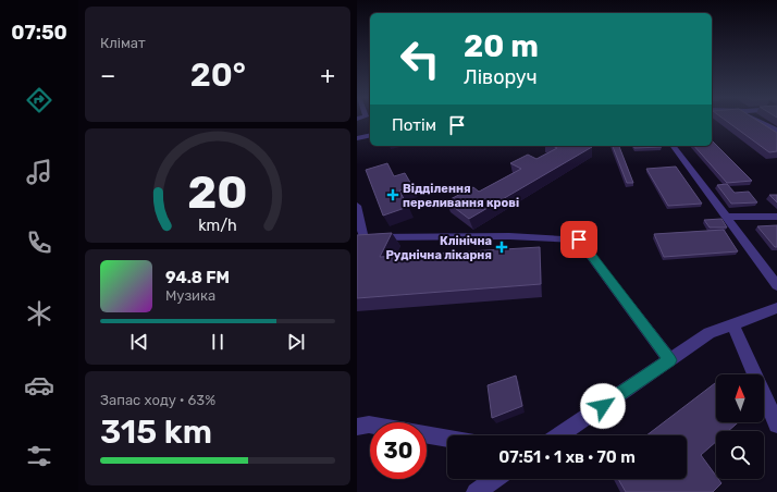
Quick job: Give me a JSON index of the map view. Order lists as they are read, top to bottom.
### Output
{
  "places": {
    "health": ["Відділення переливання крові", "Клінічна Руднічна лікарня"]
  },
  "north": "top",
  "page": {
    "tabs": "07:50",
    "tile": [
      "Клімат",
      ["Запас ходу · 63%", "315 km"]
    ],
    "turn": ["20 m", "Ліворуч"],
    "heat": ["−", "20°", "+"],
    "then": "Потім",
    "song": ["94.8 FM", "Музика"],
    "limit": "30",
    "trip": "07:51 · 1 хв · 70 m",
    "gauge": ["20", "km/h"]
  }
}
